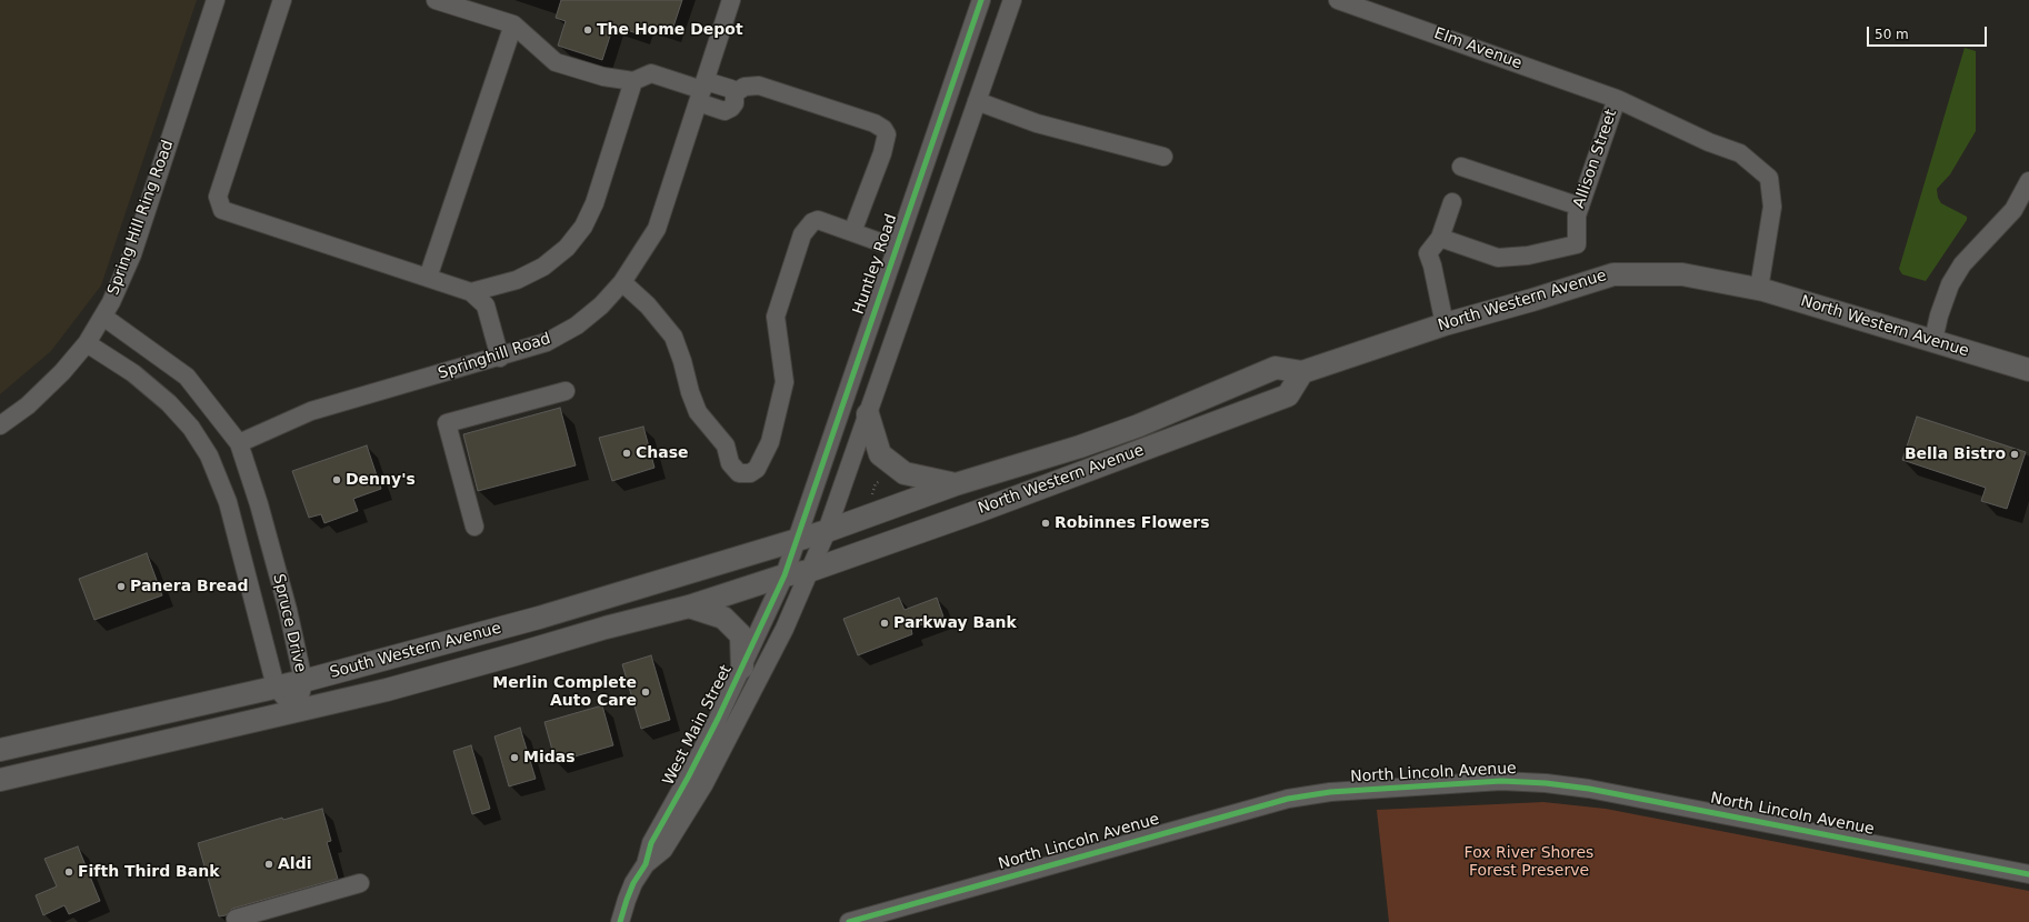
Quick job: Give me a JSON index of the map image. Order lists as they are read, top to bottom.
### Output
{
  "streets": {
    "main road": ["North Western Avenue", "South Western Avenue"],
    "street": [
      "Elm Avenue",
      "Allison Street",
      "Spring Hill Ring Road",
      "Huntley Road",
      "Springhill Road",
      "Spruce Drive",
      "West Main Street",
      "North Lincoln Avenue"
    ]
  },
  "crossings": [
    ["Elm Avenue", "Allison Street"],
    ["Elm Avenue", "North Western Avenue"],
    ["Spring Hill Ring Road", "Spruce Drive"],
    ["Huntley Road", "South Western Avenue"],
    ["Huntley Road", "West Main Street"],
    ["North Western Avenue", "South Western Avenue"],
    ["North Western Avenue", "West Main Street"],
    ["Springhill Road", "Spruce Drive"],
    ["Spruce Drive", "South Western Avenue"],
    ["South Western Avenue", "West Main Street"]
  ],
  "parks": ["Fox River Shores Forest Preserve"],
  "places": [
    "The Home Depot",
    "Chase",
    "Bella Bistro",
    "Denny's",
    "Robinnes Flowers",
    "Panera Bread",
    "Parkway Bank",
    "Merlin Complete Auto Care",
    "Midas",
    "Aldi",
    "Fifth Third Bank"
  ],
  "scale_bar": "50 m"
}
